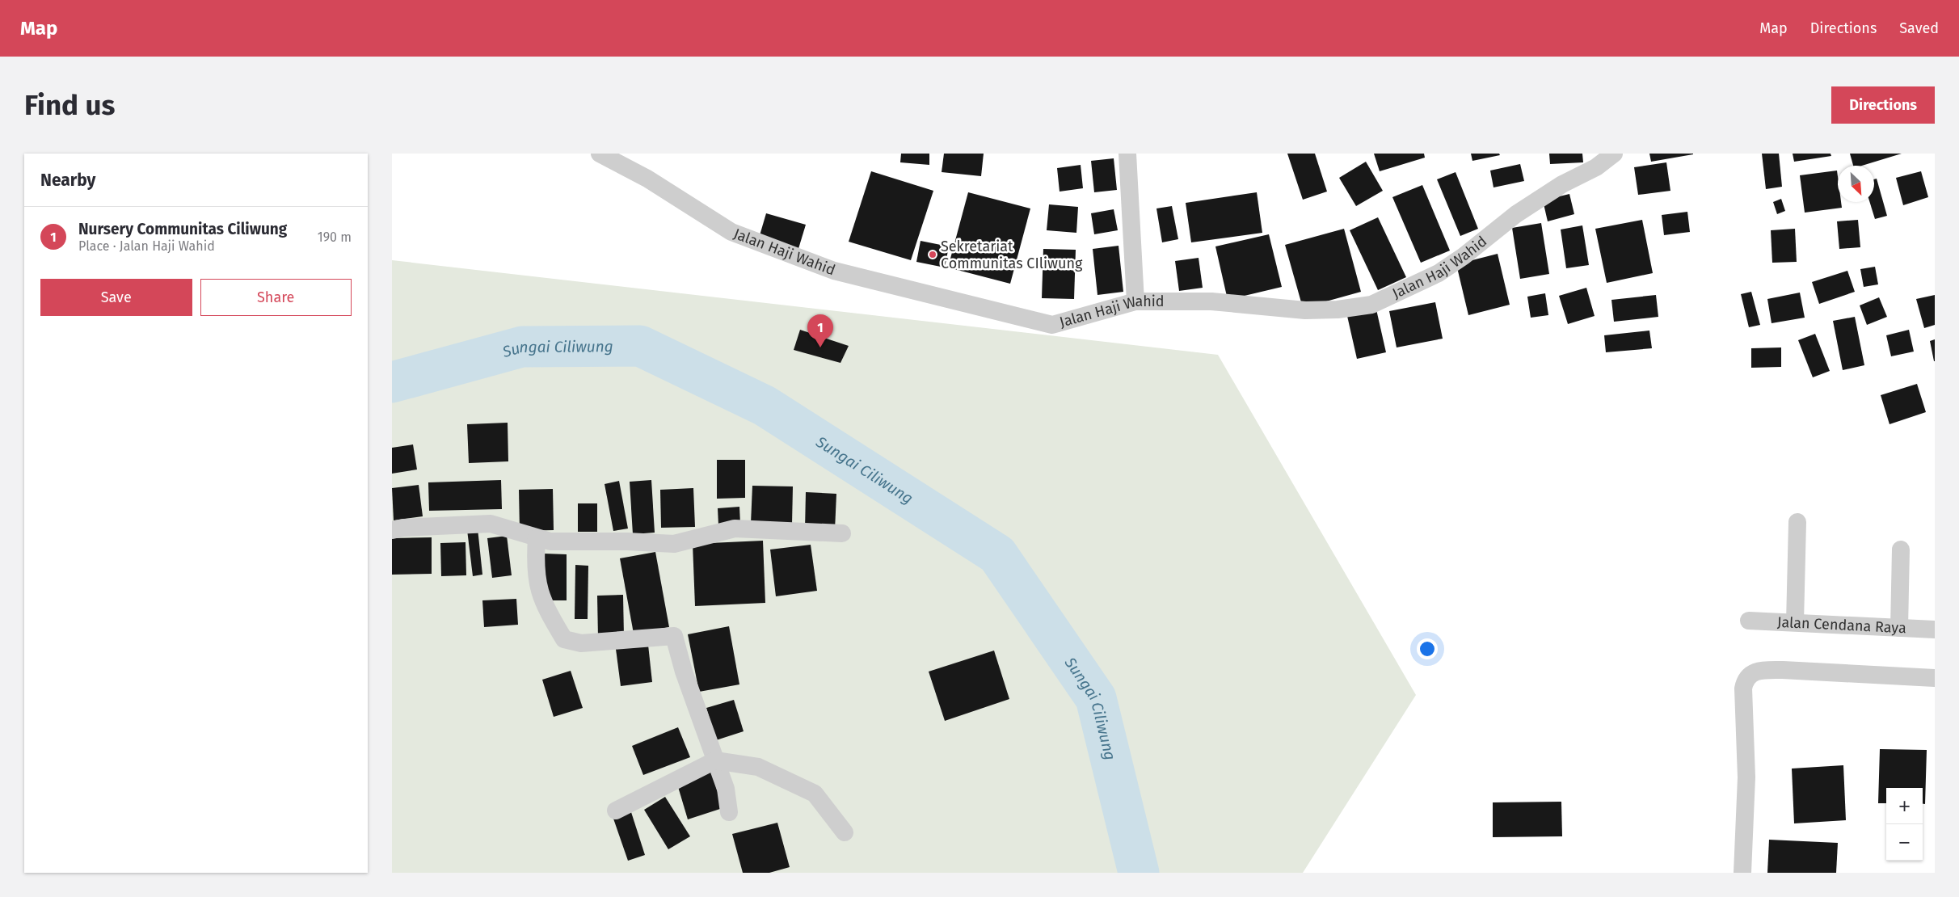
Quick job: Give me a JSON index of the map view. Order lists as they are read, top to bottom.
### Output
{
  "streets": {
    "street": ["Jalan Haji Wahid", "Jalan Cendana Raya"]
  },
  "water": ["Sungai Ciliwung"],
  "places": ["Sekretariat Communitas CIliwung"],
  "north": "bottom right",
  "page": {
    "header": "Map",
    "nav": ["Map", "Directions", "Saved"],
    "buttons": [
      "Directions",
      ["Save", "Share"]
    ],
    "title": "Find us",
    "heading": "Nearby",
    "list": [
      {
        "mark": "1",
        "name": "Nursery Communitas Ciliwung",
        "note": "Place · Jalan Haji Wahid",
        "value": "190 m"
      }
    ],
    "pins": "1",
    "map_buttons": ["+", "−"]
  }
}
